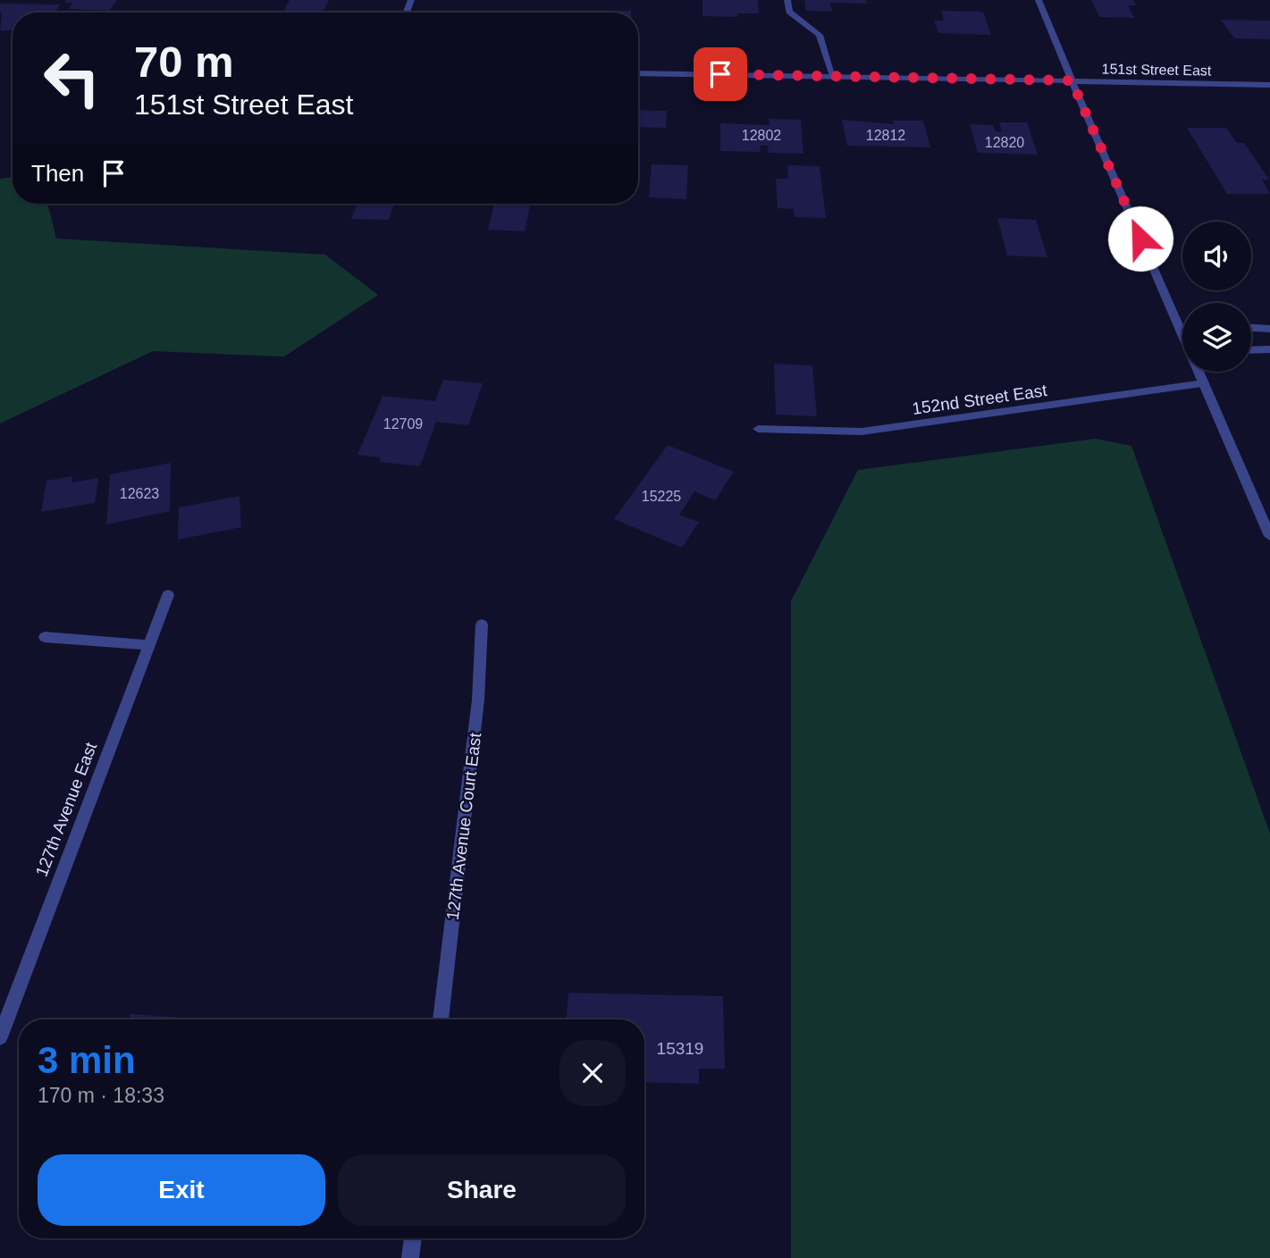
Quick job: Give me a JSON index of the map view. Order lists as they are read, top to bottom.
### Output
{
  "streets": {
    "street": [
      "151st Street East",
      "152nd Street East",
      "127th Avenue East",
      "127th Avenue Court East"
    ]
  },
  "house_numbers": [
    "12802",
    "12812",
    "12820",
    "12709",
    "12623",
    "15225",
    "15319"
  ],
  "page": {
    "turn": ["70 m", "151st Street East"],
    "then": "Then",
    "heading": ["3 min", "170 m · 18:33"],
    "buttons": ["Exit", "Share"]
  }
}
